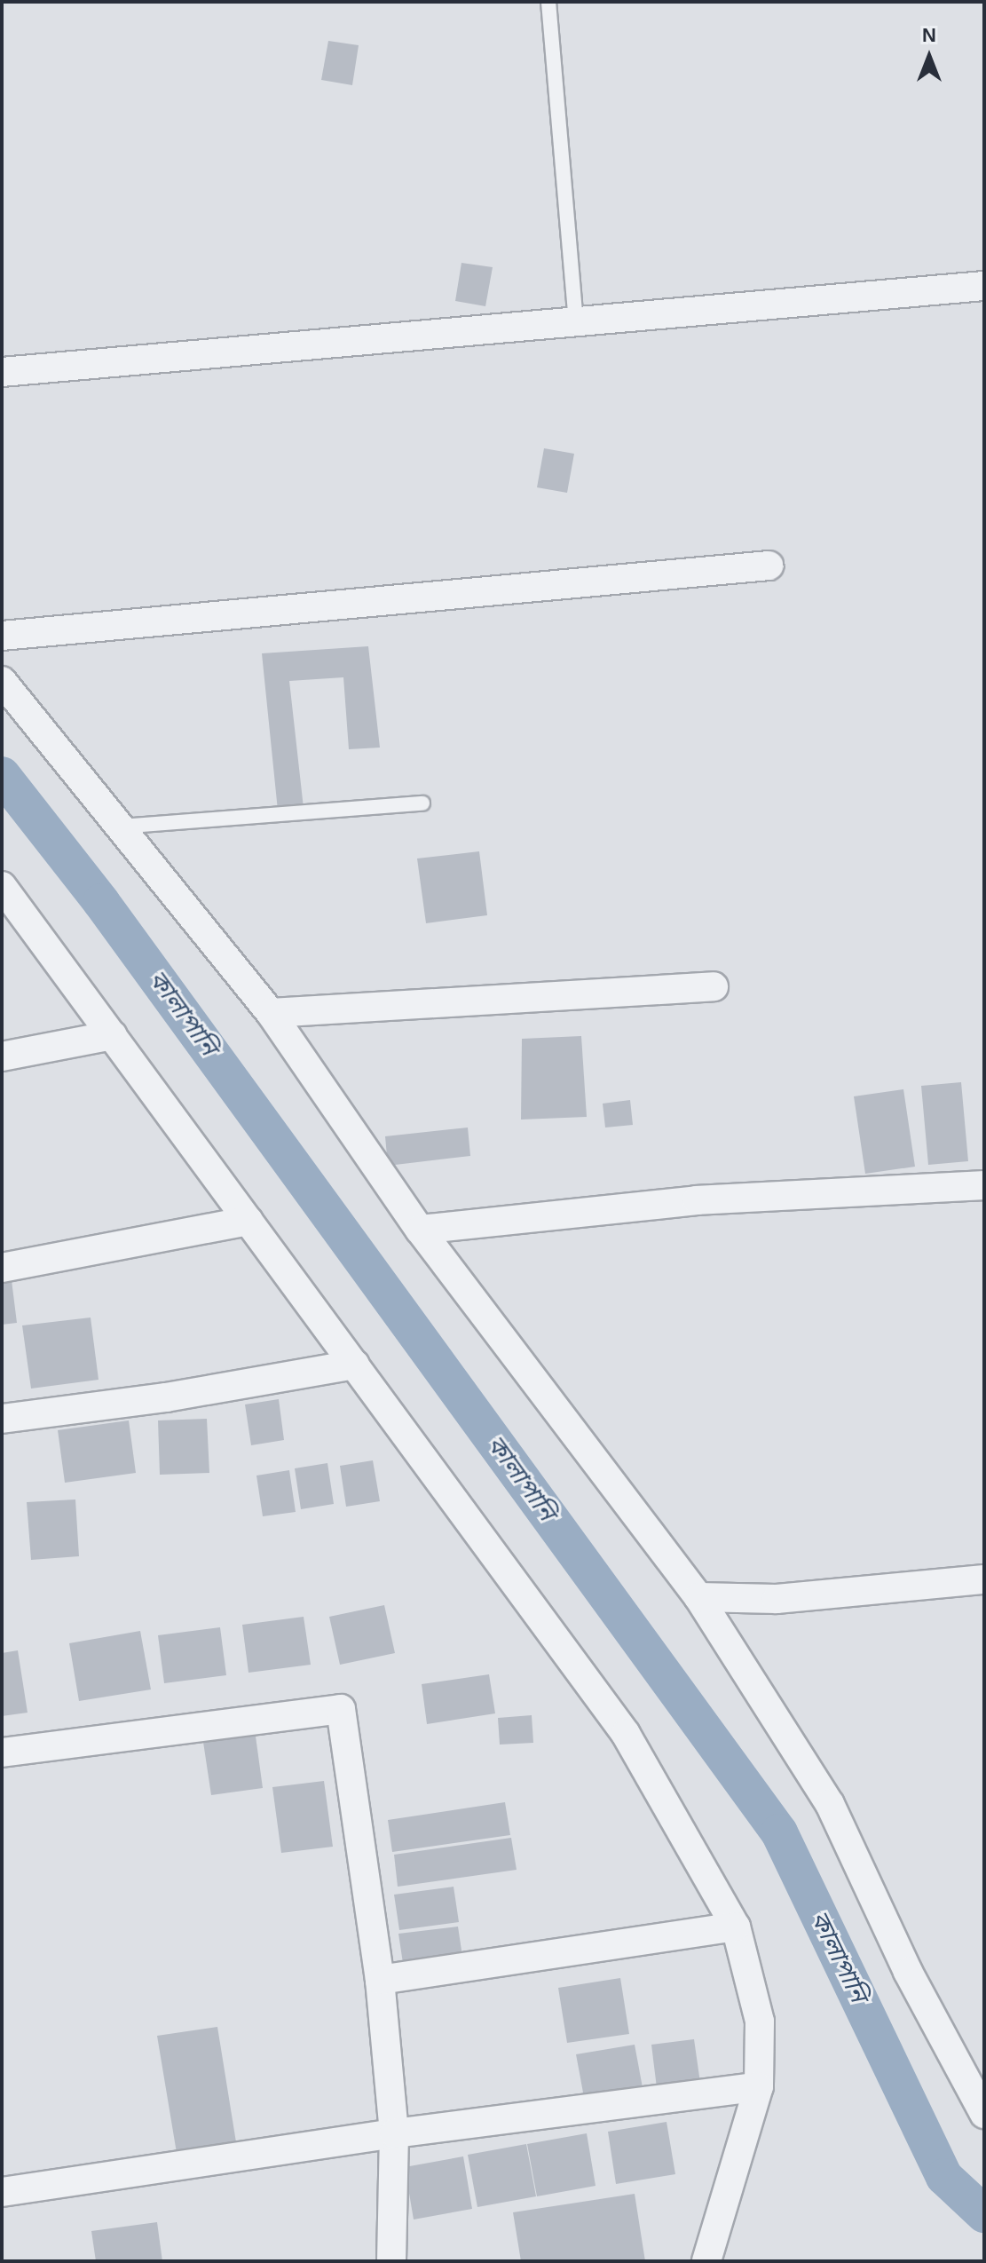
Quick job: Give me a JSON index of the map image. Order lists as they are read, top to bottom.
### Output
{
  "water": ["কালাপানি"],
  "north": "top"
}
